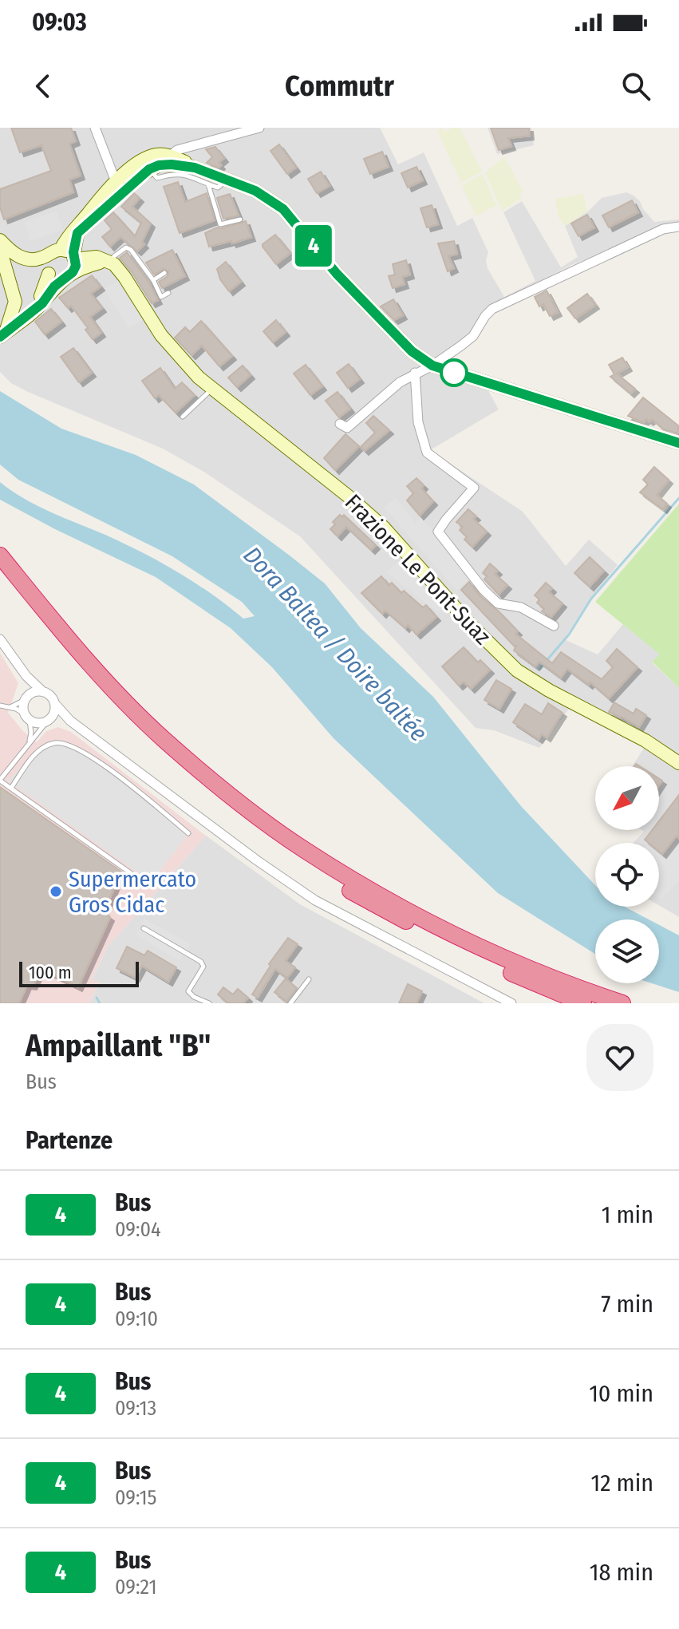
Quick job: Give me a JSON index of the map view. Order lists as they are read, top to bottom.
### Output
{
  "streets": {
    "main road": ["Frazione Le Pont-Suaz"]
  },
  "water": ["Dora Baltea / Doire baltée"],
  "places": ["Supermercato Gros Cidac"],
  "lines": ["bus line 4"],
  "scale_bar": "100 m",
  "north": "bottom left",
  "page": {
    "status": "09:03",
    "header": "Commutr",
    "on_map": "4",
    "scale": "100 m",
    "heading": [
      ["Ampaillant \"B\"", "Bus"],
      "Partenze"
    ],
    "list": [
      {
        "mark": "4",
        "name": "Bus",
        "note": "09:04",
        "value": "1 min"
      },
      {
        "mark": "4",
        "name": "Bus",
        "note": "09:10",
        "value": "7 min"
      },
      {
        "mark": "4",
        "name": "Bus",
        "note": "09:13",
        "value": "10 min"
      },
      {
        "mark": "4",
        "name": "Bus",
        "note": "09:15",
        "value": "12 min"
      },
      {
        "mark": "4",
        "name": "Bus",
        "note": "09:21",
        "value": "18 min"
      }
    ]
  }
}
